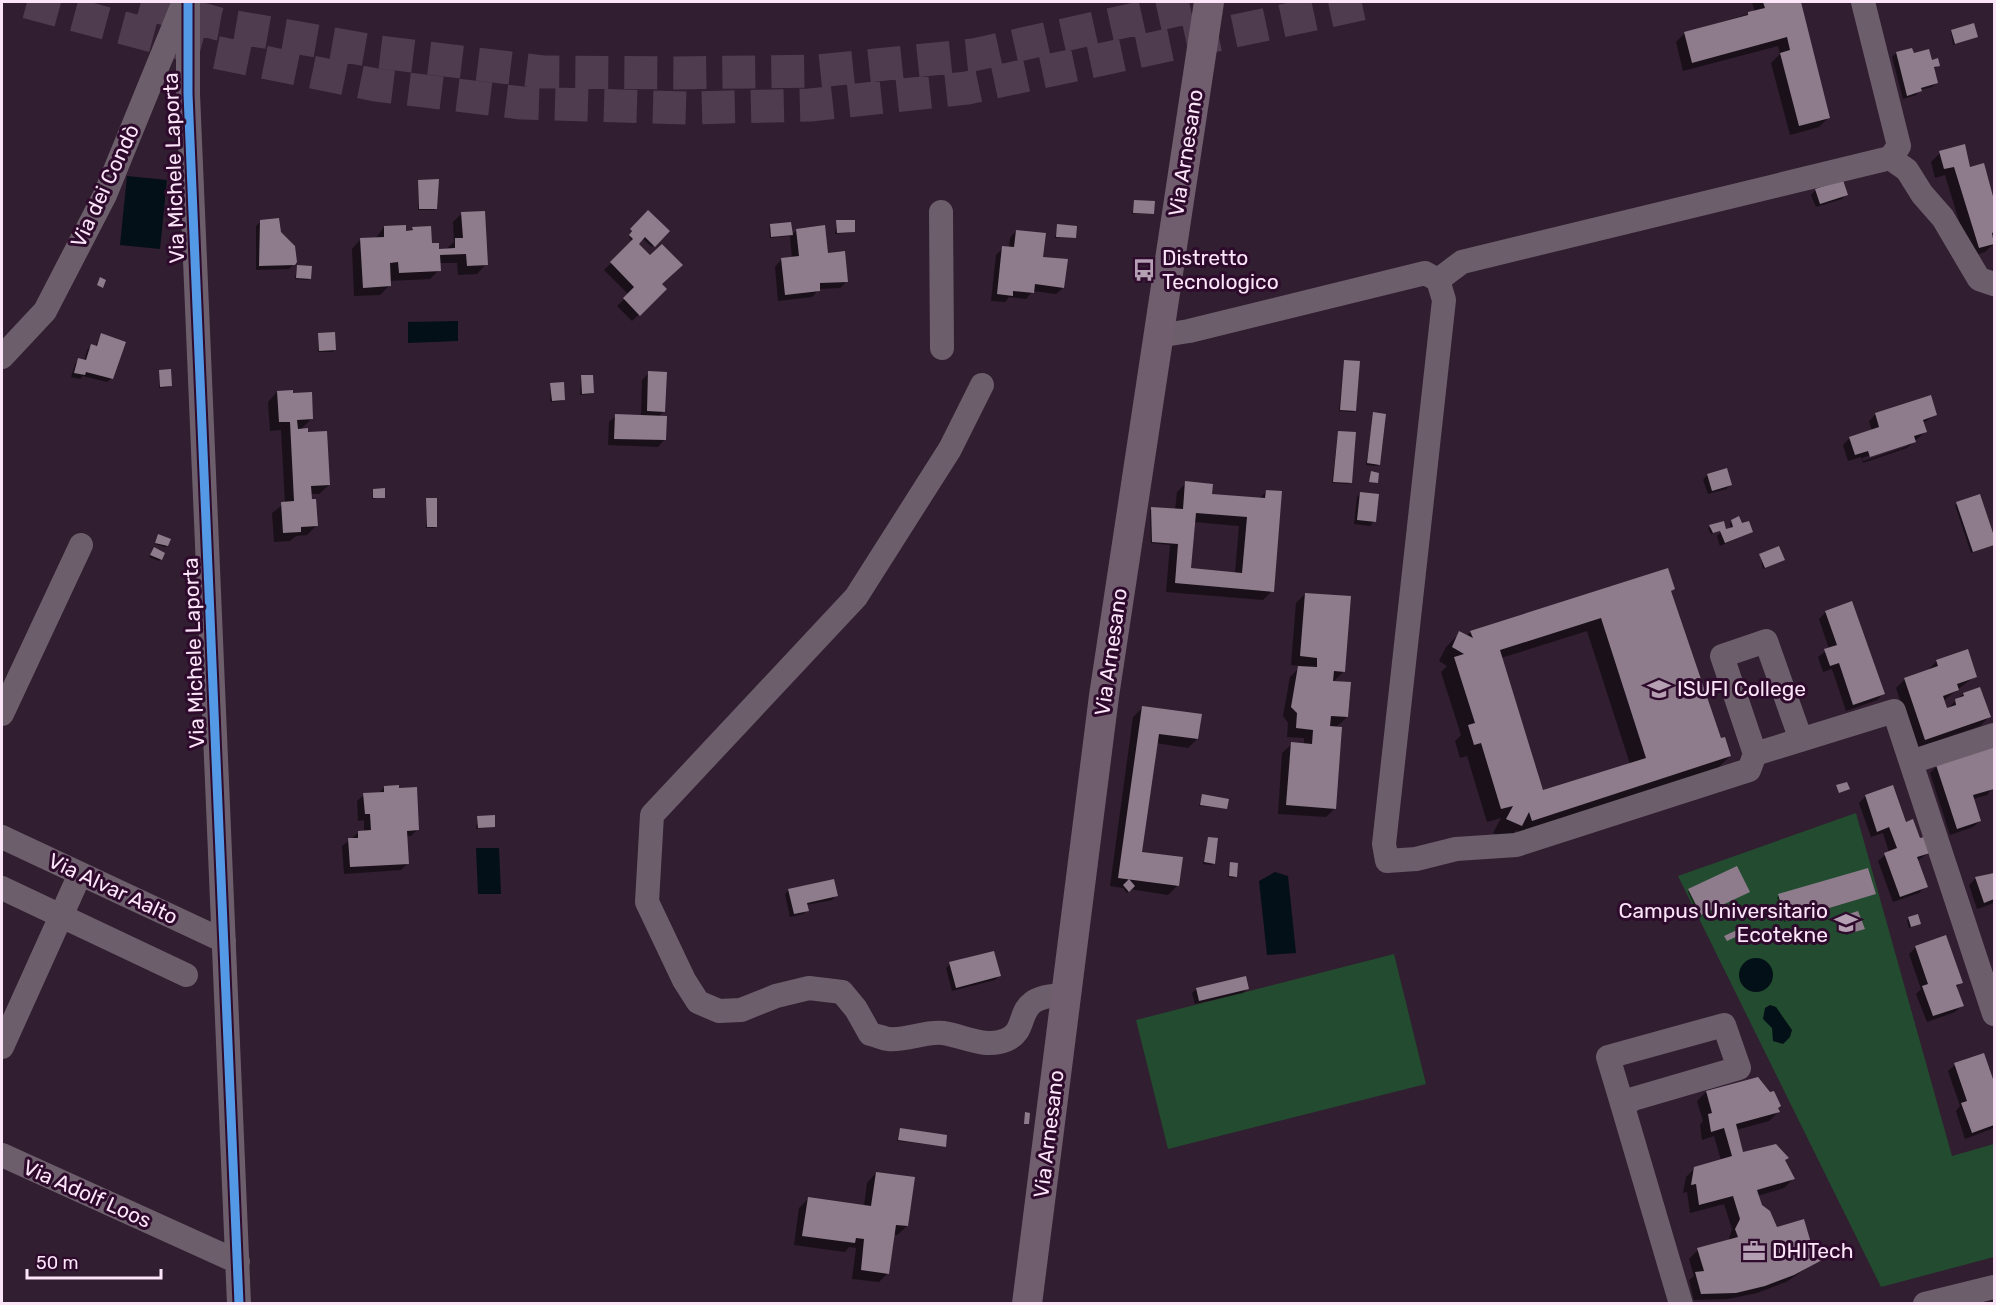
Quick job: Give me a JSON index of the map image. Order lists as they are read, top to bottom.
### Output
{
  "streets": {
    "main road": ["Via Arnesano"],
    "street": [
      "Via Michele Laporta",
      "Via dei Condò",
      "Via Alvar Aalto",
      "Via Adolf Loos"
    ]
  },
  "crossings": [
    ["Via Michele Laporta", "Via dei Condò"],
    ["Via Michele Laporta", "Via Alvar Aalto"],
    ["Via Michele Laporta", "Via Adolf Loos"]
  ],
  "places": {
    "bus stop": ["Distretto Tecnologico"],
    "school or university": ["ISUFI College", "Campus Universitario Ecotekne"],
    "office": ["DHITech"]
  },
  "scale_bar": "50 m"
}
